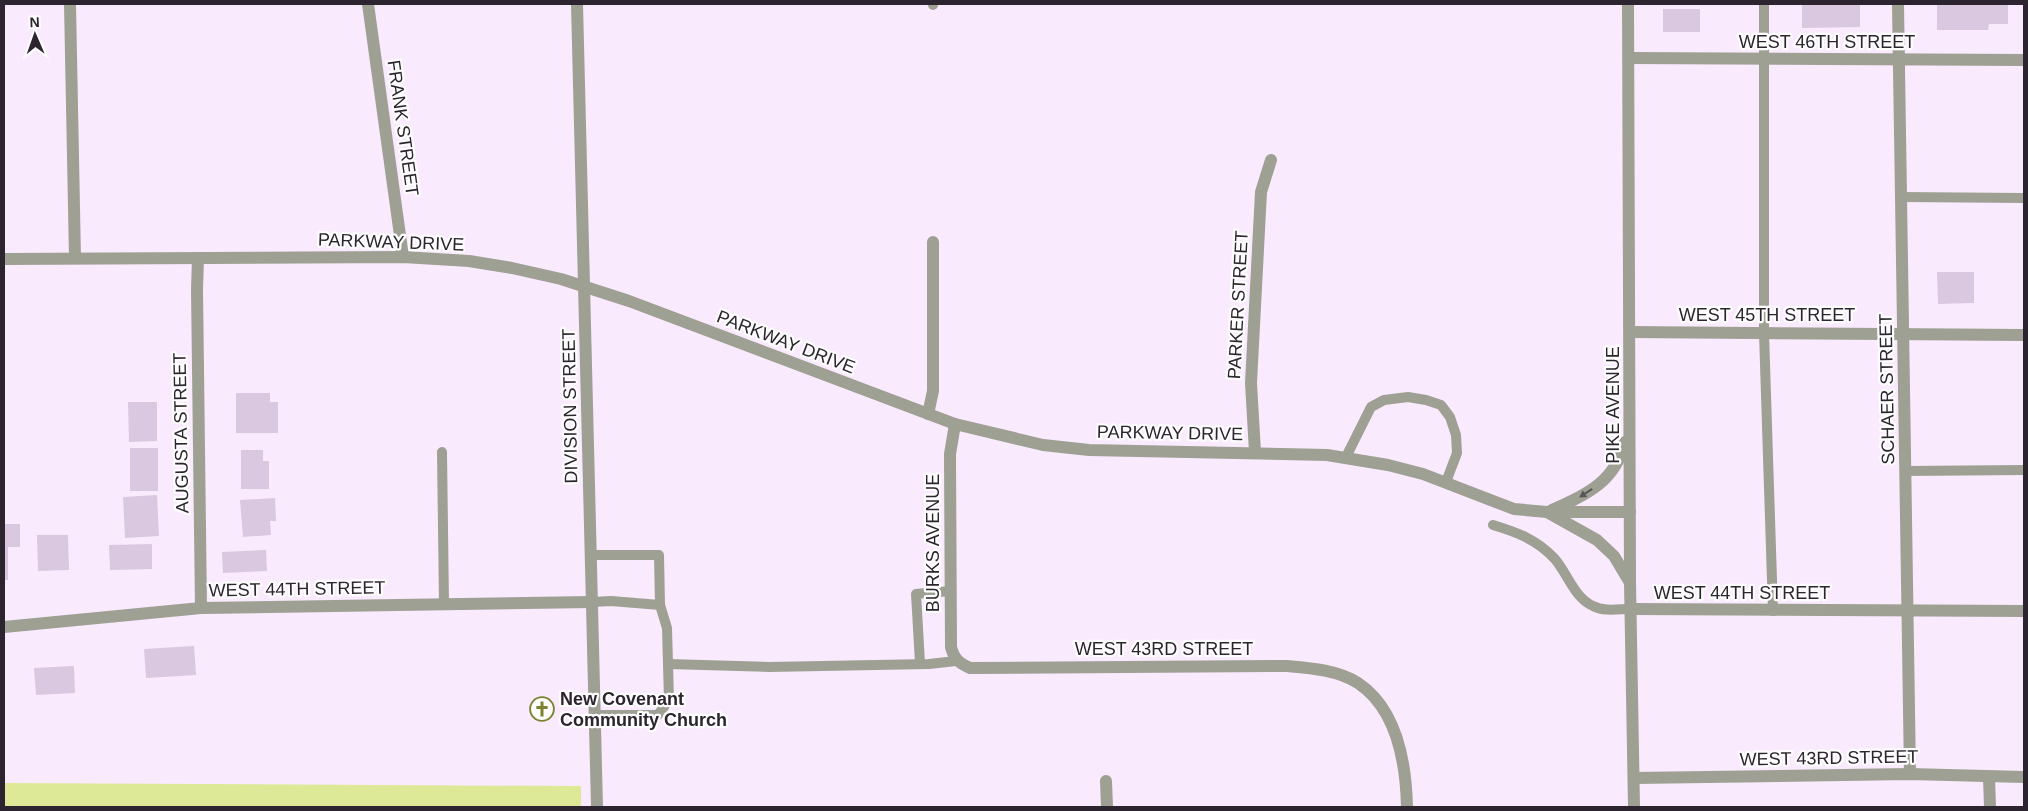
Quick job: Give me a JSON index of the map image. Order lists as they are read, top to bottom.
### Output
{
  "streets": {
    "street": [
      "WEST 46TH STREET",
      "FRANK STREET",
      "PARKWAY DRIVE",
      "PARKER STREET",
      "WEST 45TH STREET",
      "SCHAER STREET",
      "PIKE AVENUE",
      "DIVISION STREET",
      "AUGUSTA STREET",
      "BURKS AVENUE",
      "WEST 44TH STREET",
      "WEST 43RD STREET"
    ]
  },
  "crossings": [
    ["WEST 46TH STREET", "SCHAER STREET"],
    ["WEST 46TH STREET", "PIKE AVENUE"],
    ["FRANK STREET", "PARKWAY DRIVE"],
    ["PARKWAY DRIVE", "PARKER STREET"],
    ["PARKWAY DRIVE", "PIKE AVENUE"],
    ["PARKWAY DRIVE", "DIVISION STREET"],
    ["PARKWAY DRIVE", "AUGUSTA STREET"],
    ["PARKWAY DRIVE", "BURKS AVENUE"],
    ["WEST 45TH STREET", "SCHAER STREET"],
    ["WEST 45TH STREET", "PIKE AVENUE"],
    ["SCHAER STREET", "WEST 44TH STREET"],
    ["SCHAER STREET", "WEST 43RD STREET"],
    ["PIKE AVENUE", "WEST 44TH STREET"],
    ["PIKE AVENUE", "WEST 43RD STREET"],
    ["DIVISION STREET", "WEST 44TH STREET"],
    ["AUGUSTA STREET", "WEST 44TH STREET"],
    ["BURKS AVENUE", "WEST 43RD STREET"]
  ],
  "places": {
    "church": ["New Covenant Community Church"]
  },
  "north": "top"
}
